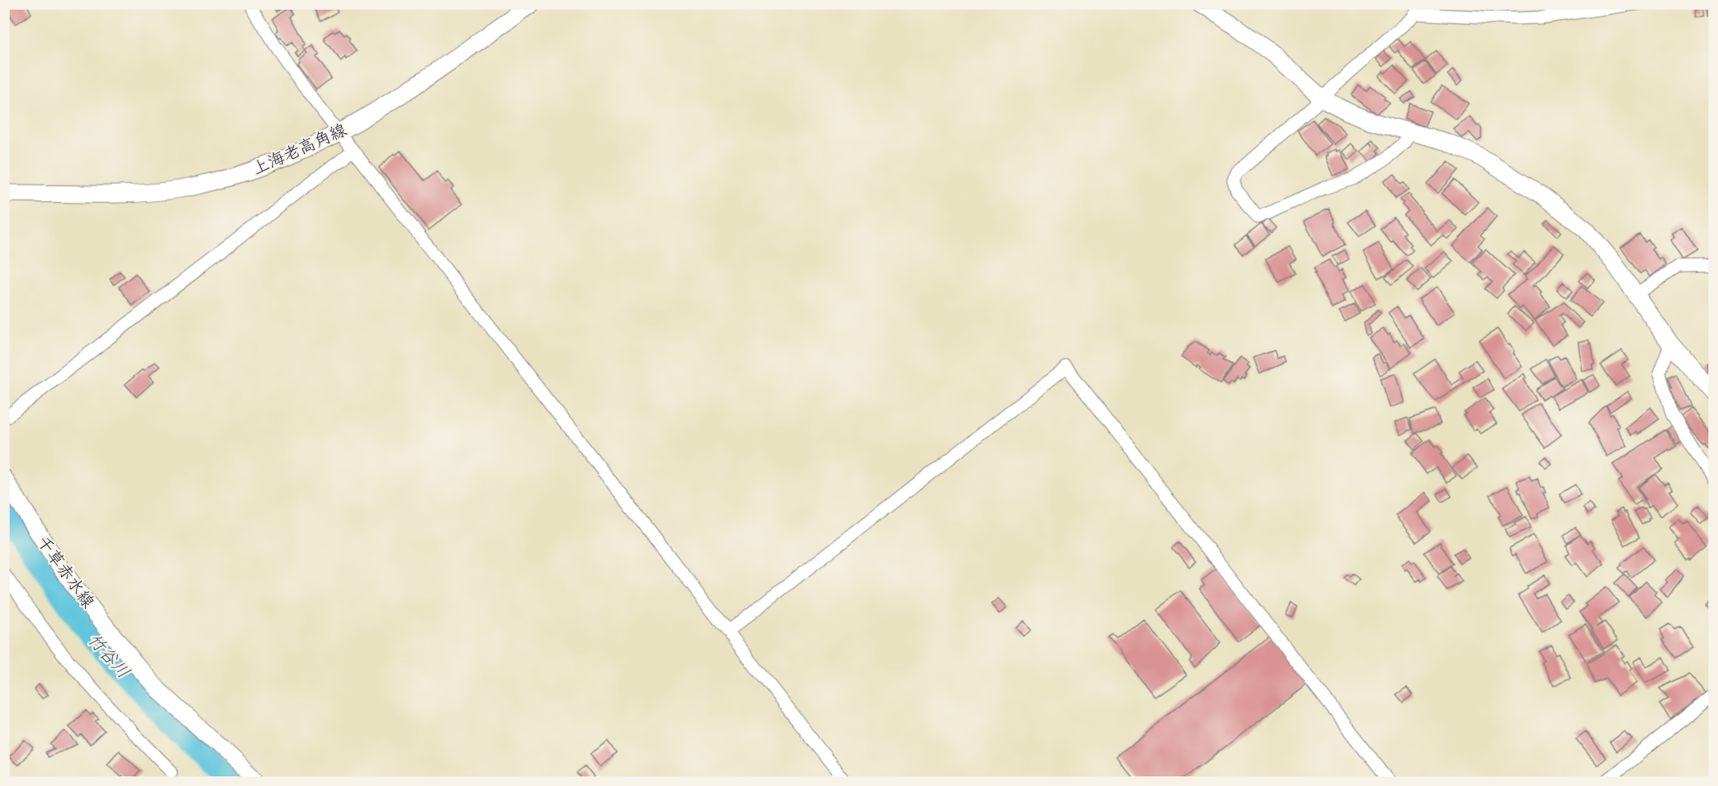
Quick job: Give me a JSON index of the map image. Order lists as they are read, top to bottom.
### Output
{
  "streets": {
    "main road": ["上海老高角線", "千草赤水線"]
  },
  "water": ["竹谷川"]
}
